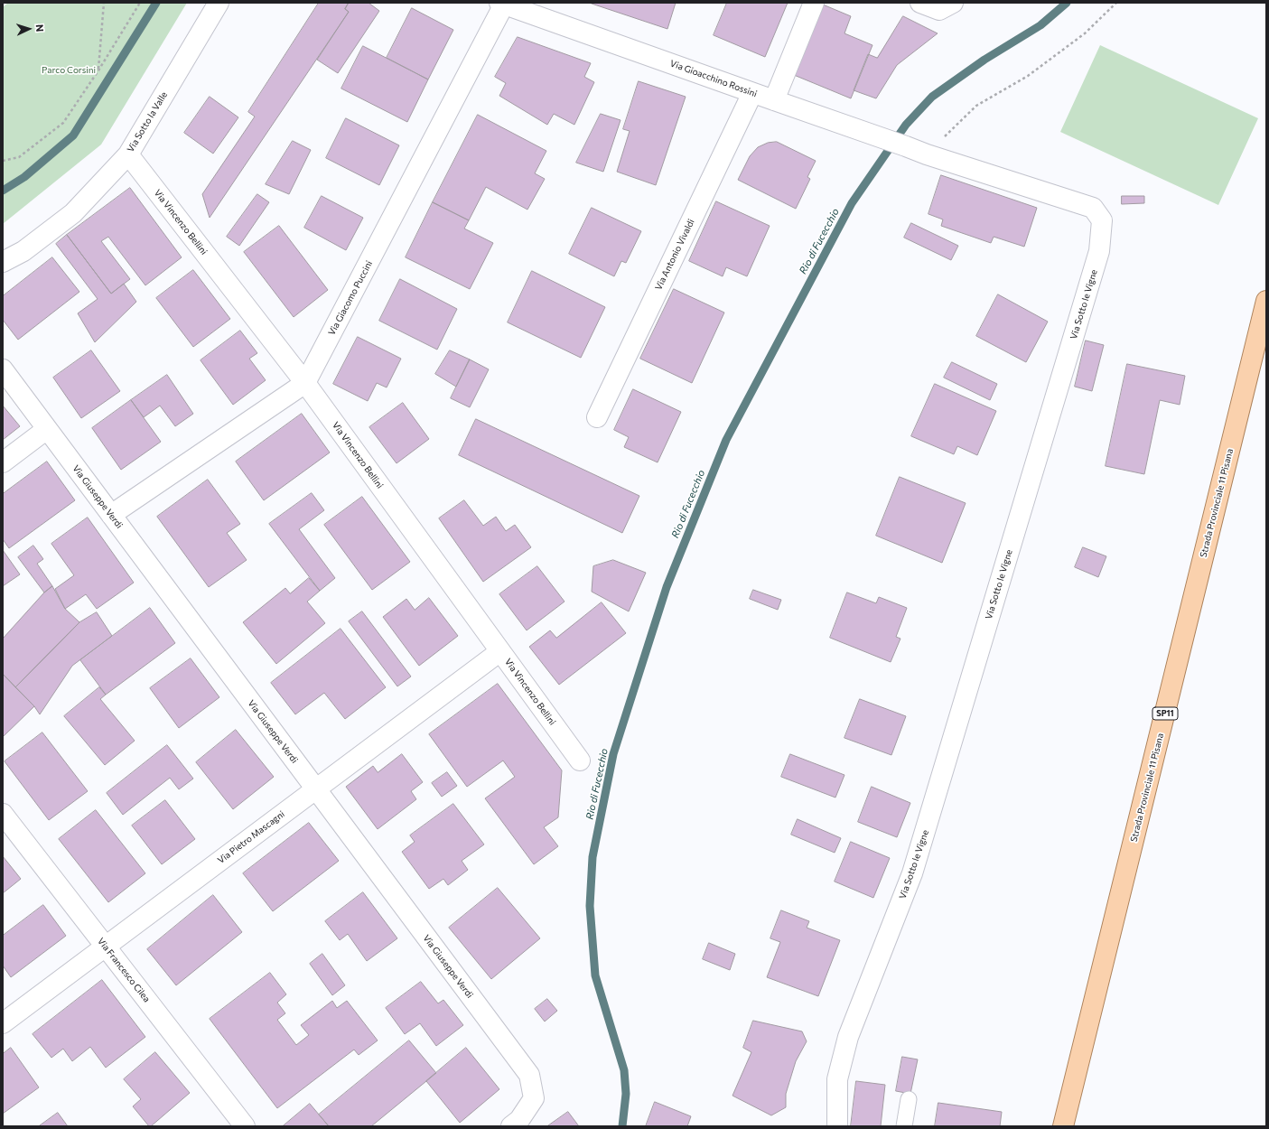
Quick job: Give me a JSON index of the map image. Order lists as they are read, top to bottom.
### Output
{
  "streets": {
    "main road": ["Strada Provinciale 11 Pisana", "SP11"],
    "street": [
      "Via Gioacchino Rossini",
      "Via Sotto la Valle",
      "Via Vincenzo Bellini",
      "Via Antonio Vivaldi",
      "Via Giacomo Puccini",
      "Via Sotto le Vigne",
      "Via Giuseppe Verdi",
      "Via Pietro Mascagni",
      "Via Francesco Cilea"
    ]
  },
  "crossings": [
    ["Via Gioacchino Rossini", "Via Antonio Vivaldi"],
    ["Via Gioacchino Rossini", "Via Giacomo Puccini"],
    ["Via Gioacchino Rossini", "Via Sotto le Vigne"],
    ["Via Sotto la Valle", "Via Vincenzo Bellini"],
    ["Via Vincenzo Bellini", "Via Giacomo Puccini"],
    ["Via Vincenzo Bellini", "Via Pietro Mascagni"],
    ["Via Giacomo Puccini", "Via Giuseppe Verdi"],
    ["Via Giuseppe Verdi", "Via Pietro Mascagni"],
    ["Via Pietro Mascagni", "Via Francesco Cilea"]
  ],
  "water": ["Rio di Fucecchio"],
  "parks": ["Parco Corsini"],
  "north": "right"
}
